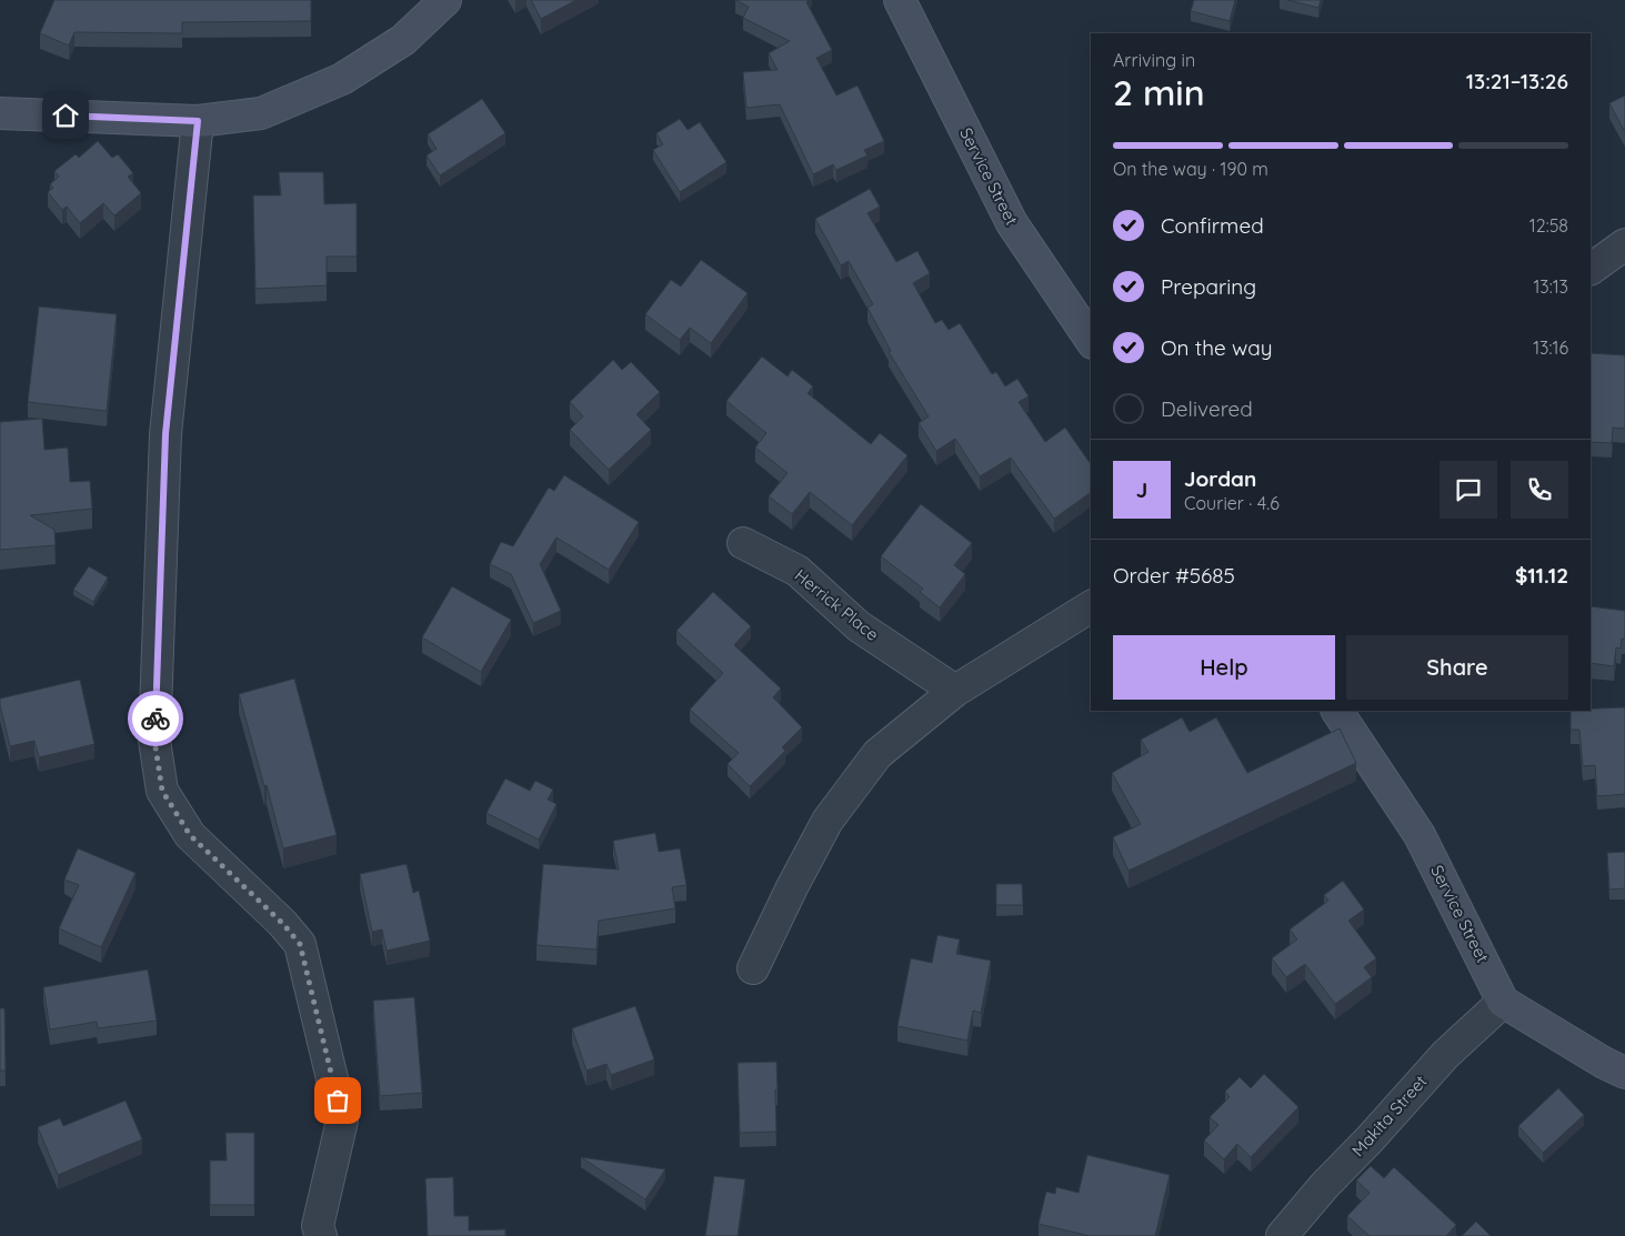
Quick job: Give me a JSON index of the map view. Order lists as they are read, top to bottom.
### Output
{
  "streets": {
    "main road": ["Service Street"],
    "street": ["Herrick Place", "Makita Street"]
  },
  "crossings": [
    ["Service Street", "Makita Street"]
  ],
  "page": {
    "heading": ["2 min", "Arriving in", "13:21–13:26"],
    "panel": [
      "Jordan",
      "Courier · 4.6",
      "Order #5685",
      "$11.12"
    ],
    "bar": "On the way · 190 m",
    "list": [
      ["Confirmed", "12:58"],
      ["Preparing", "13:13"],
      ["On the way", "13:16"],
      "Delivered"
    ],
    "round": "J",
    "buttons": ["Help", "Share"]
  }
}
